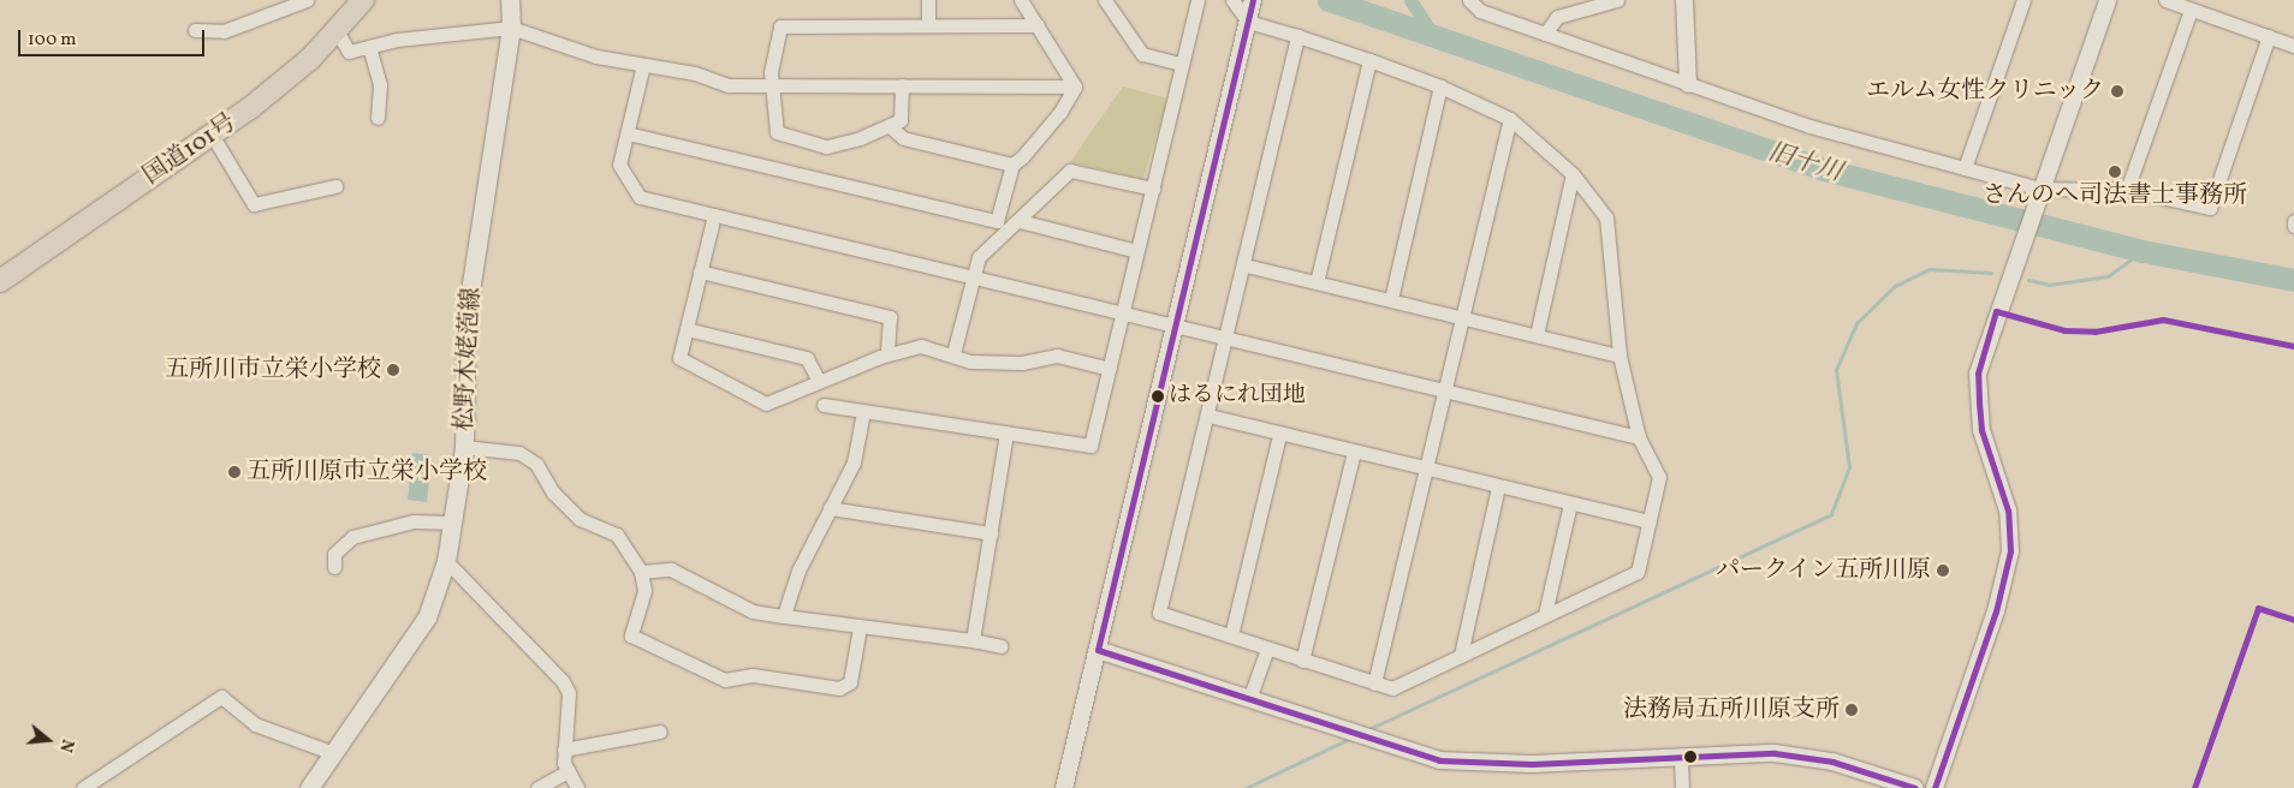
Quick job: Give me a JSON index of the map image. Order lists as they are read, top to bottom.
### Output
{
  "streets": {
    "highway": ["国道101号"],
    "main road": ["松野木姥萢線"]
  },
  "water": ["旧十川"],
  "places": [
    "エルム女性クリニック",
    "さんのへ司法書士事務所",
    "五所川市立栄小学校",
    "はるにれ団地",
    "五所川原市立栄小学校",
    "パークイン五所川原",
    "法務局五所川原支所"
  ],
  "scale_bar": "100 m",
  "north": "right"
}
